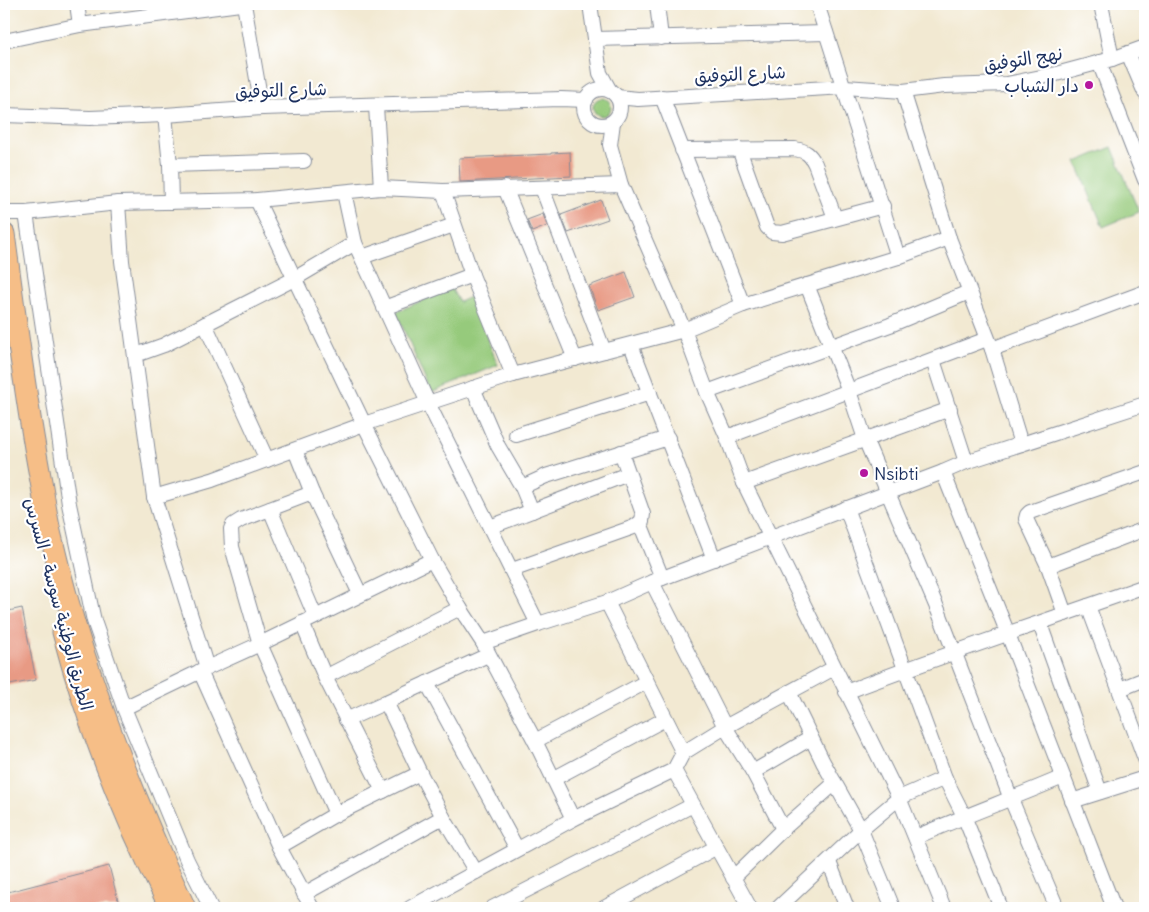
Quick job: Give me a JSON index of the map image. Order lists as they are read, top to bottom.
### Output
{
  "streets": {
    "highway": ["الطريق الوطنية سوسة - السرس"],
    "street": ["نهج التوفيق", "شارع التوفيق"]
  },
  "crossings": [
    ["نهج التوفيق", "شارع التوفيق"]
  ],
  "places": ["دار الشباب", "Nsibti"]
}
